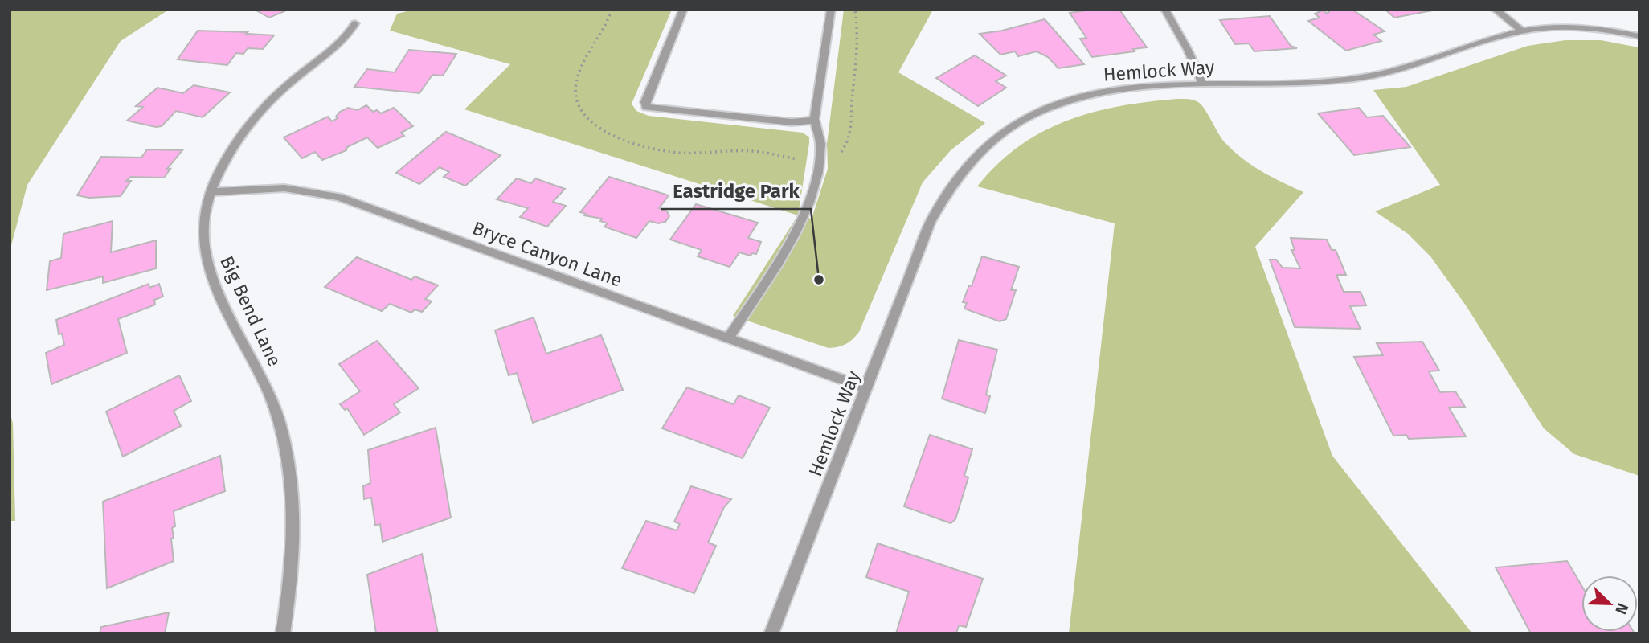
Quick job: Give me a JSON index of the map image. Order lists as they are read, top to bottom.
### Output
{
  "streets": {
    "street": ["Hemlock Way", "Bryce Canyon Lane", "Big Bend Lane"]
  },
  "crossings": [
    ["Hemlock Way", "Bryce Canyon Lane"],
    ["Bryce Canyon Lane", "Big Bend Lane"]
  ],
  "places": ["Eastridge Park"],
  "north": "bottom right"
}
